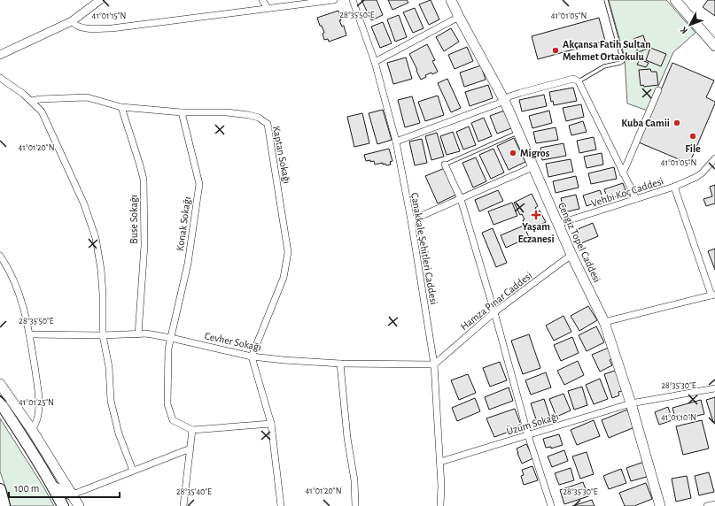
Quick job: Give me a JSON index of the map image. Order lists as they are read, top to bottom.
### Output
{
  "streets": {
    "main road": ["Cengiz Topel Caddesi"],
    "street": [
      "Kaptan Sokağı",
      "Vehbi Koç Caddesi",
      "Buse Sokağı",
      "Konak Sokağı",
      "Çanakkale Şehitleri Caddesi",
      "Hamza Pınar Caddesi",
      "Cevher Sokağı",
      "Üzüm Sokağı"
    ]
  },
  "crossings": [
    ["Kaptan Sokağı", "Buse Sokağı"],
    ["Kaptan Sokağı", "Konak Sokağı"],
    ["Kaptan Sokağı", "Cevher Sokağı"],
    ["Vehbi Koç Caddesi", "Cengiz Topel Caddesi"],
    ["Buse Sokağı", "Cevher Sokağı"],
    ["Konak Sokağı", "Cevher Sokağı"],
    ["Cengiz Topel Caddesi", "Hamza Pınar Caddesi"],
    ["Cengiz Topel Caddesi", "Üzüm Sokağı"],
    ["Çanakkale Şehitleri Caddesi", "Hamza Pınar Caddesi"],
    ["Çanakkale Şehitleri Caddesi", "Cevher Sokağı"],
    ["Çanakkale Şehitleri Caddesi", "Üzüm Sokağı"],
    ["Hamza Pınar Caddesi", "Cevher Sokağı"]
  ],
  "places": {
    "other": [
      "Akçansa Fatih Sultan Mehmet Ortaokulu",
      "Kuba Camii",
      "File",
      "Migros"
    ],
    "health": ["Yaşam Eczanesi"]
  },
  "scale_bar": "100 m",
  "north": "bottom left",
  "coordinates": [
    "28°35'50\"E",
    "41°01'15\"N",
    "41°01'05\"N",
    "41°01'20\"N",
    "28°35'30\"E",
    "41°01'25\"N",
    "41°01'10\"N",
    "28°35'40\"E"
  ]
}
